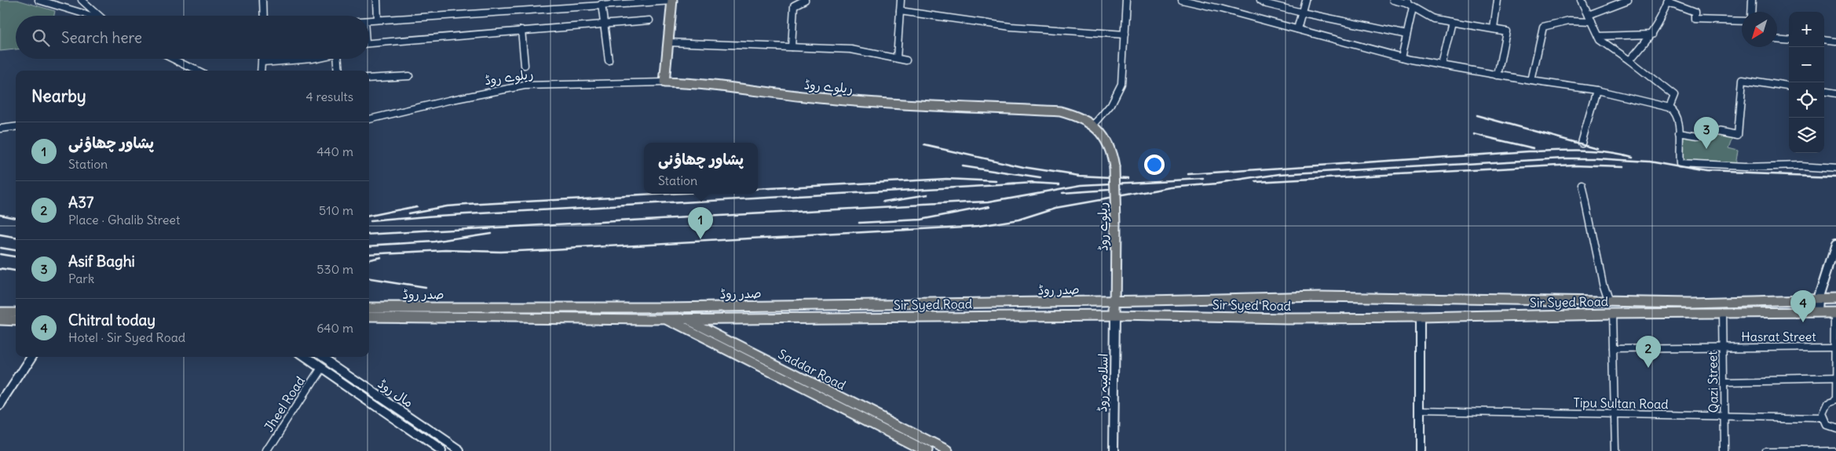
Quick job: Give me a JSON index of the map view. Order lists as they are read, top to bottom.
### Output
{
  "streets": {
    "main road": [
      "ریلوے روڈ",
      "صدر روڈ",
      "Sir Syed Road",
      "Saddar Road",
      "اسلامیہ روڈ",
      "مال روڈ"
    ],
    "street": [
      "Hasrat Street",
      "Qazi Street",
      "Tipu Sultan Road",
      "Jheel Road"
    ]
  },
  "crossings": [
    ["ریلوے روڈ", "صدر روڈ"],
    ["ریلوے روڈ", "Sir Syed Road"],
    ["ریلوے روڈ", "اسلامیہ روڈ"],
    ["صدر روڈ", "Sir Syed Road"],
    ["صدر روڈ", "Saddar Road"],
    ["Sir Syed Road", "Saddar Road"],
    ["Sir Syed Road", "Qazi Street"],
    ["Sir Syed Road", "اسلامیہ روڈ"],
    ["Hasrat Street", "Qazi Street"],
    ["Qazi Street", "Tipu Sultan Road"],
    ["مال روڈ", "Jheel Road"]
  ],
  "north": "bottom left",
  "page": {
    "map_buttons": ["+", "−"],
    "search": "Search here",
    "heading": ["Nearby", "4 results"],
    "pins": [
      "3",
      "1",
      "4",
      "2"
    ],
    "list": [
      {
        "mark": "1",
        "name": "پشاور چھاؤنی",
        "note": "Station",
        "value": "440 m"
      },
      {
        "mark": "2",
        "name": "A37",
        "note": "Place · Ghalib Street",
        "value": "510 m"
      },
      {
        "mark": "3",
        "name": "Asif Baghi",
        "note": "Park",
        "value": "530 m"
      },
      {
        "mark": "4",
        "name": "Chitral today",
        "note": "Hotel · Sir Syed Road",
        "value": "640 m"
      }
    ],
    "popup": ["پشاور چھاؤنی", "Station"]
  }
}
